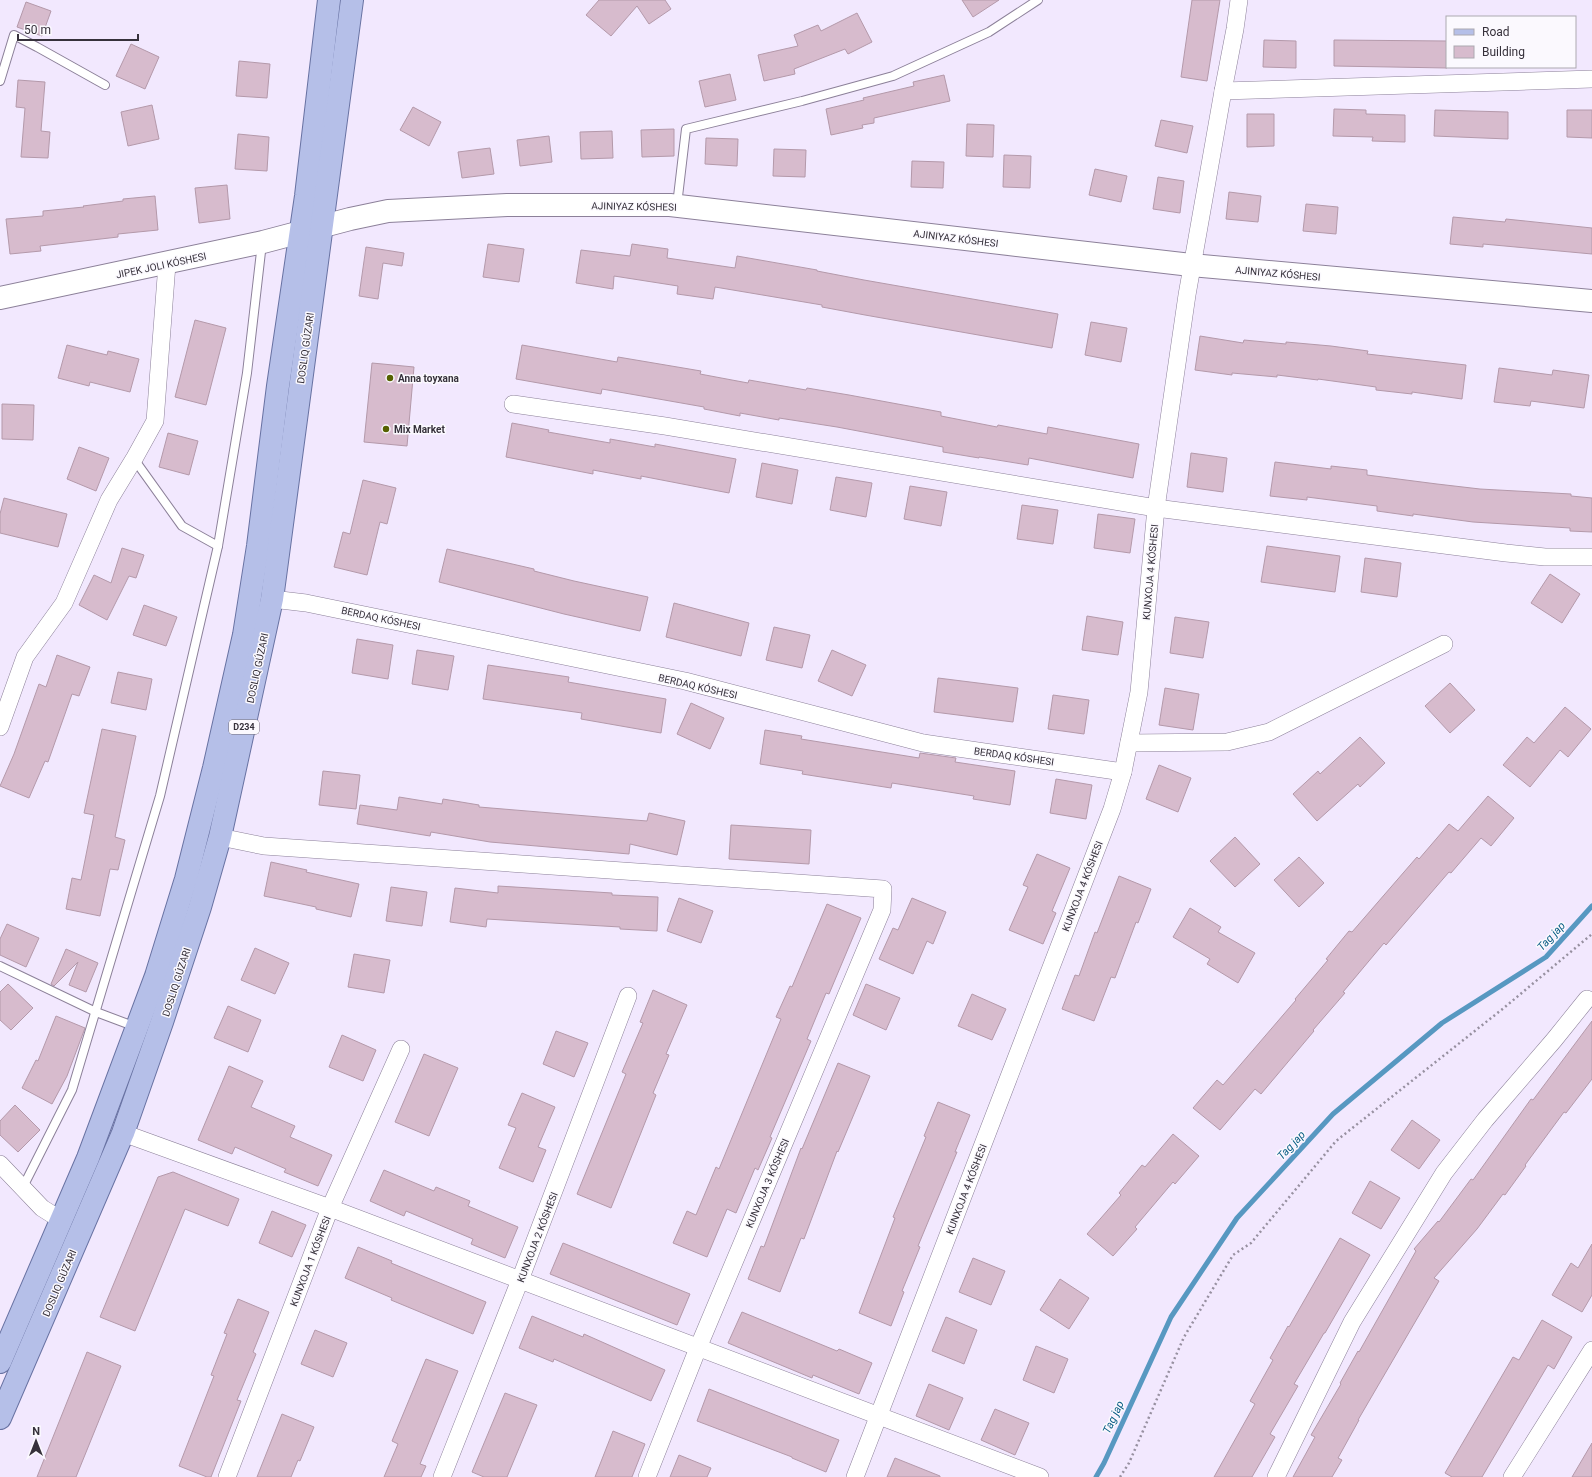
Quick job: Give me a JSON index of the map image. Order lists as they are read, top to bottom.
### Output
{
  "streets": {
    "main road": ["D234"],
    "street": [
      "AJINIYAZ KÓSHESI",
      "KUNXOJA 4 KÓSHESI",
      "BERDAQ KÓSHESI",
      "KUNXOJA 3 KÓSHESI",
      "KUNXOJA 2 KÓSHESI",
      "KUNXOJA 1 KÓSHESI"
    ]
  },
  "crossings": [
    ["AJINIYAZ KÓSHESI", "KUNXOJA 4 KÓSHESI"],
    ["AJINIYAZ KÓSHESI", "D234"],
    ["KUNXOJA 4 KÓSHESI", "BERDAQ KÓSHESI"],
    ["BERDAQ KÓSHESI", "D234"],
    ["D234", "KUNXOJA 3 KÓSHESI"]
  ],
  "water": ["Tag jap"],
  "places": ["Anna toyxana", "Mix Market"],
  "legend": ["Road", "Building"],
  "scale_bar": "50 m",
  "north": "top"
}
